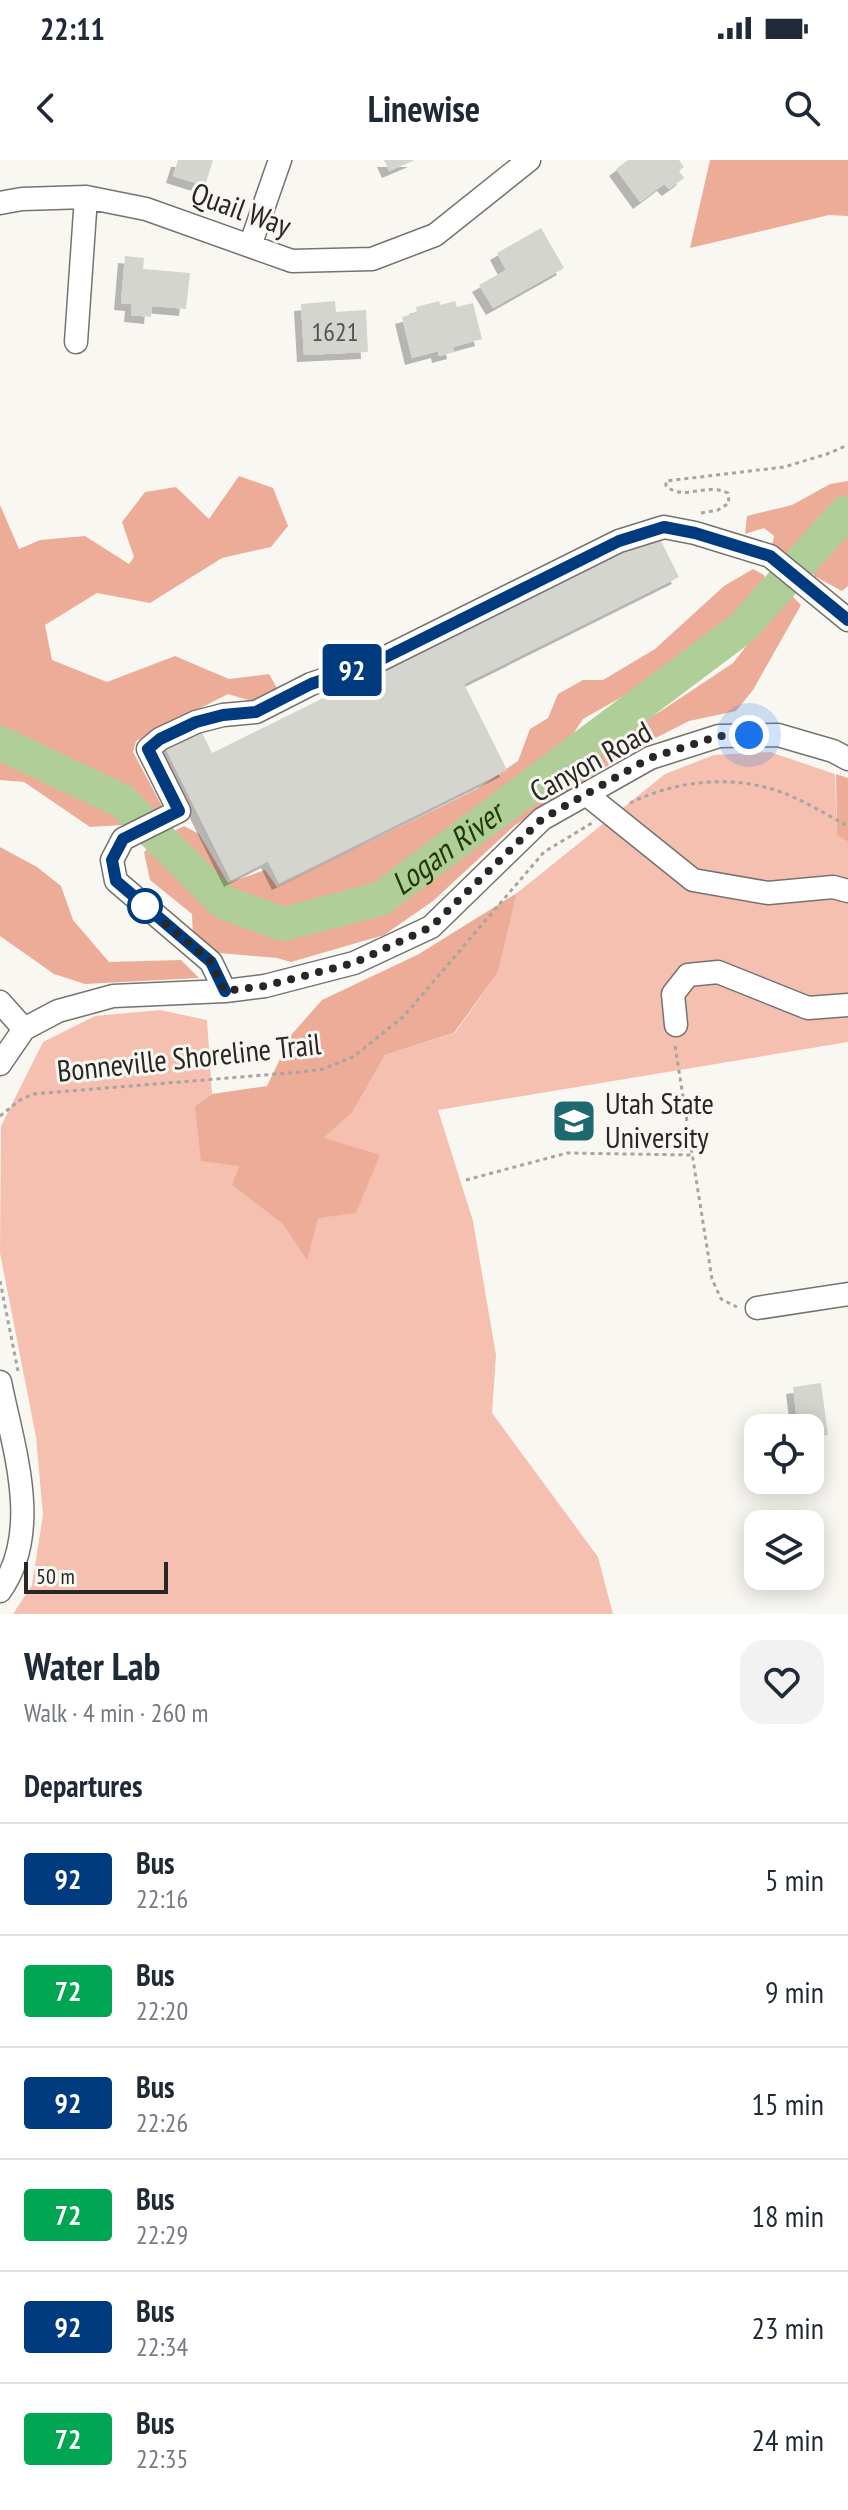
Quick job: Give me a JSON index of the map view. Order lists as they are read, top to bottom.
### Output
{
  "streets": {
    "street": ["Quail Way", "Canyon Road"],
    "path": ["Bonneville Shoreline Trail"]
  },
  "water": ["Logan River"],
  "places": {
    "school or university": ["Utah State University"]
  },
  "lines": ["bus line 92"],
  "house_numbers": ["1621"],
  "scale_bar": "50 m",
  "page": {
    "status": "22:11",
    "header": "Linewise",
    "on_map": "92",
    "scale": "50 m",
    "heading": [
      ["Water Lab", "Walk · 4 min · 260 m"],
      "Departures"
    ],
    "list": [
      {
        "mark": "92",
        "name": "Bus",
        "note": "22:16",
        "value": "5 min"
      },
      {
        "mark": "72",
        "name": "Bus",
        "note": "22:20",
        "value": "9 min"
      },
      {
        "mark": "92",
        "name": "Bus",
        "note": "22:26",
        "value": "15 min"
      },
      {
        "mark": "72",
        "name": "Bus",
        "note": "22:29",
        "value": "18 min"
      },
      {
        "mark": "92",
        "name": "Bus",
        "note": "22:34",
        "value": "23 min"
      },
      {
        "mark": "72",
        "name": "Bus",
        "note": "22:35",
        "value": "24 min"
      }
    ]
  }
}
